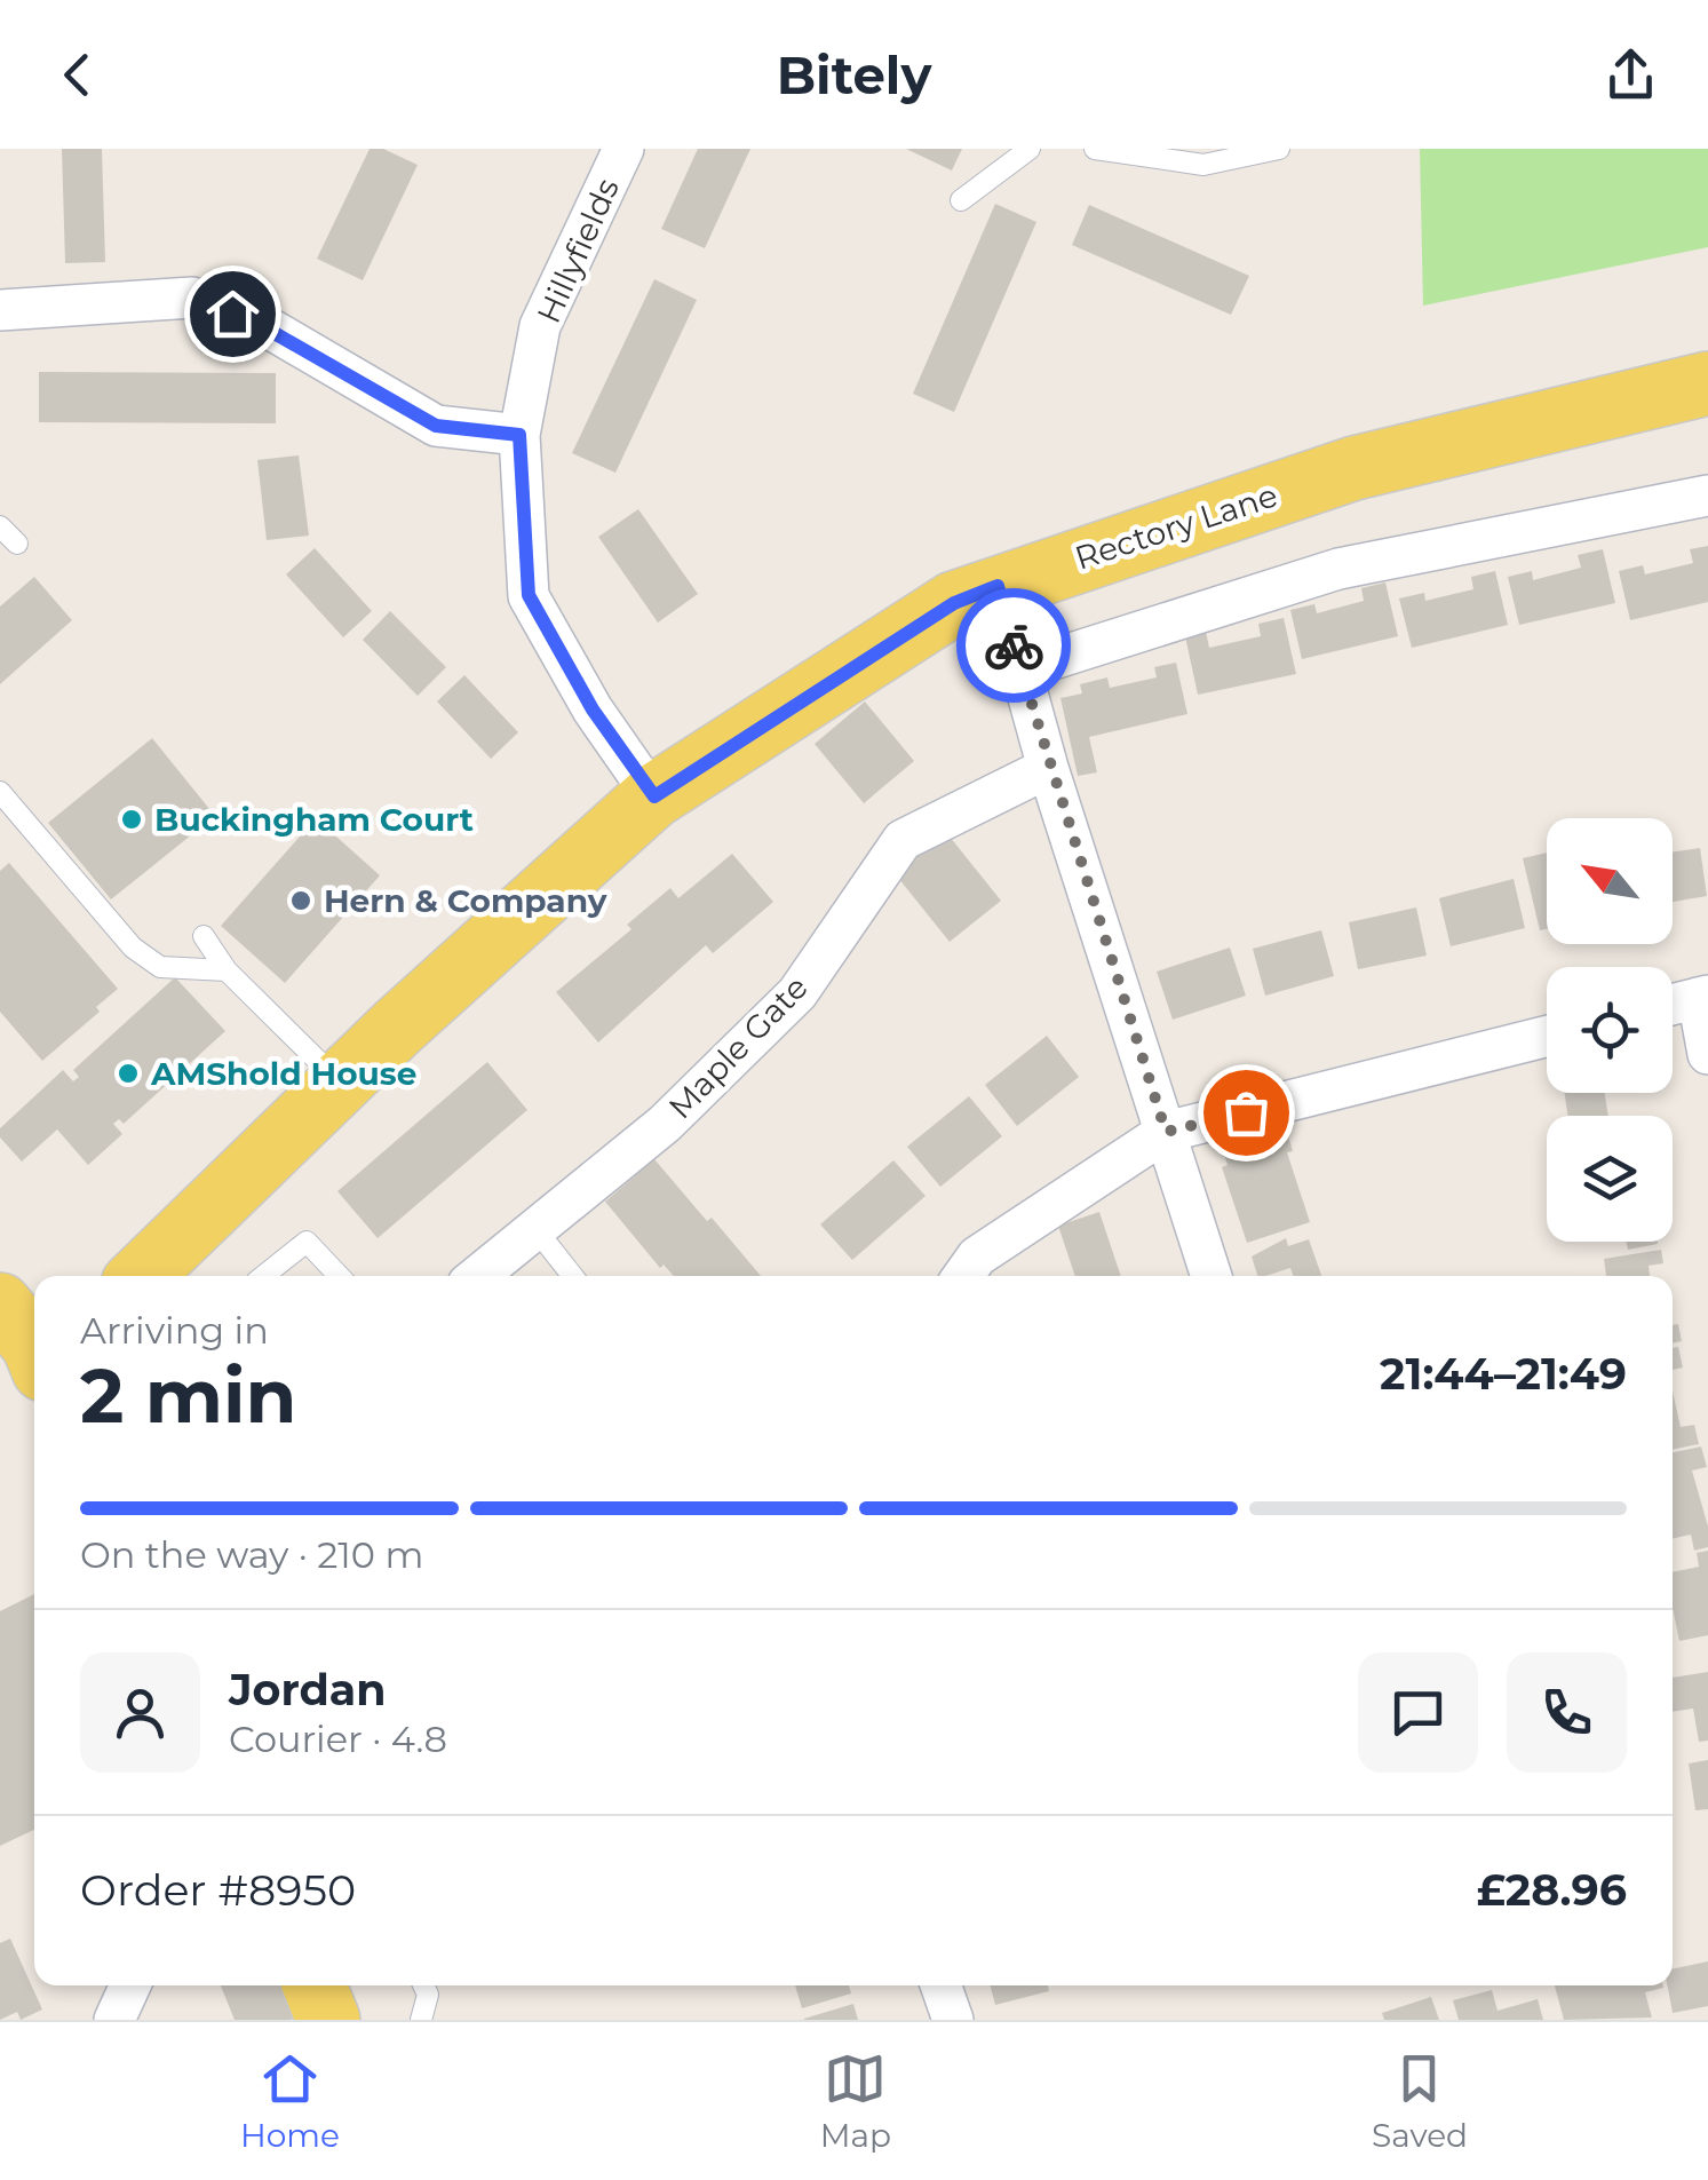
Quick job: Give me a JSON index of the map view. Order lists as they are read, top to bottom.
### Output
{
  "streets": {
    "main road": ["Rectory Lane"],
    "street": ["Hillyfields", "Maple Gate"]
  },
  "crossings": [
    ["Hillyfields", "Rectory Lane"]
  ],
  "places": ["Buckingham Court", "Hern & Company", "AMShold House"],
  "north": "top left",
  "page": {
    "header": "Bitely",
    "heading": ["2 min", "Arriving in", "21:44–21:49"],
    "panel": [
      "Jordan",
      "Courier · 4.8",
      "Order #8950",
      "£28.96"
    ],
    "bar": "On the way · 210 m",
    "tabs": ["Home", "Map", "Saved"]
  }
}
